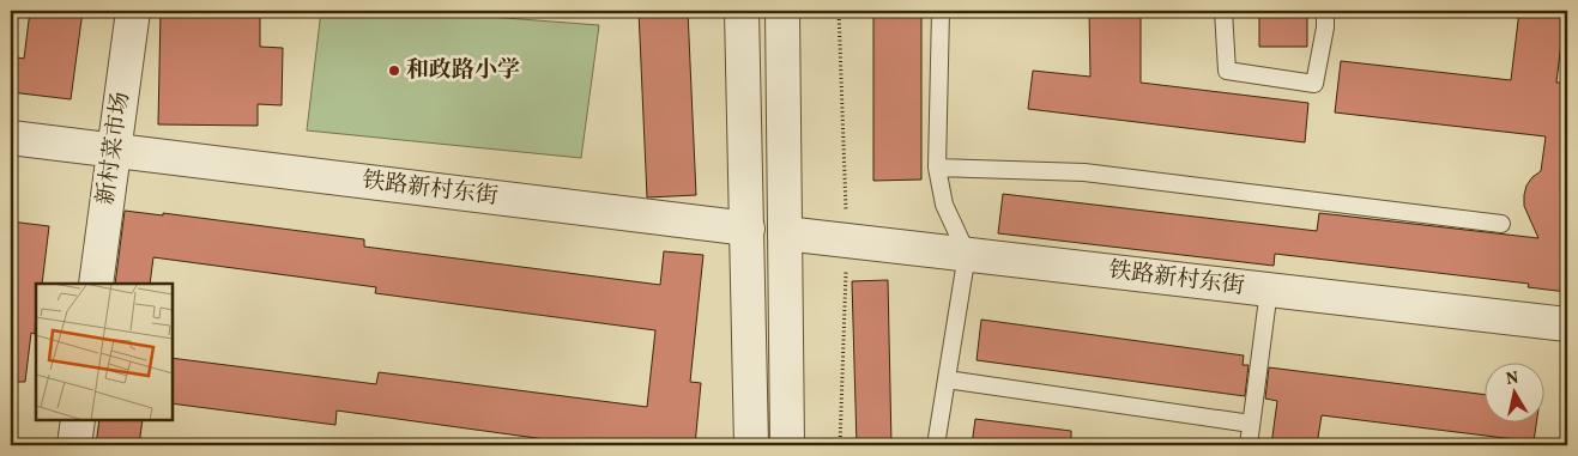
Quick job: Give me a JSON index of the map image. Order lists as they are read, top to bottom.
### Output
{
  "streets": {
    "street": ["新村菜市场", "铁路新村东街"]
  },
  "crossings": [
    ["新村菜市场", "铁路新村东街"]
  ],
  "places": ["和政路小学"],
  "north": "top"
}
